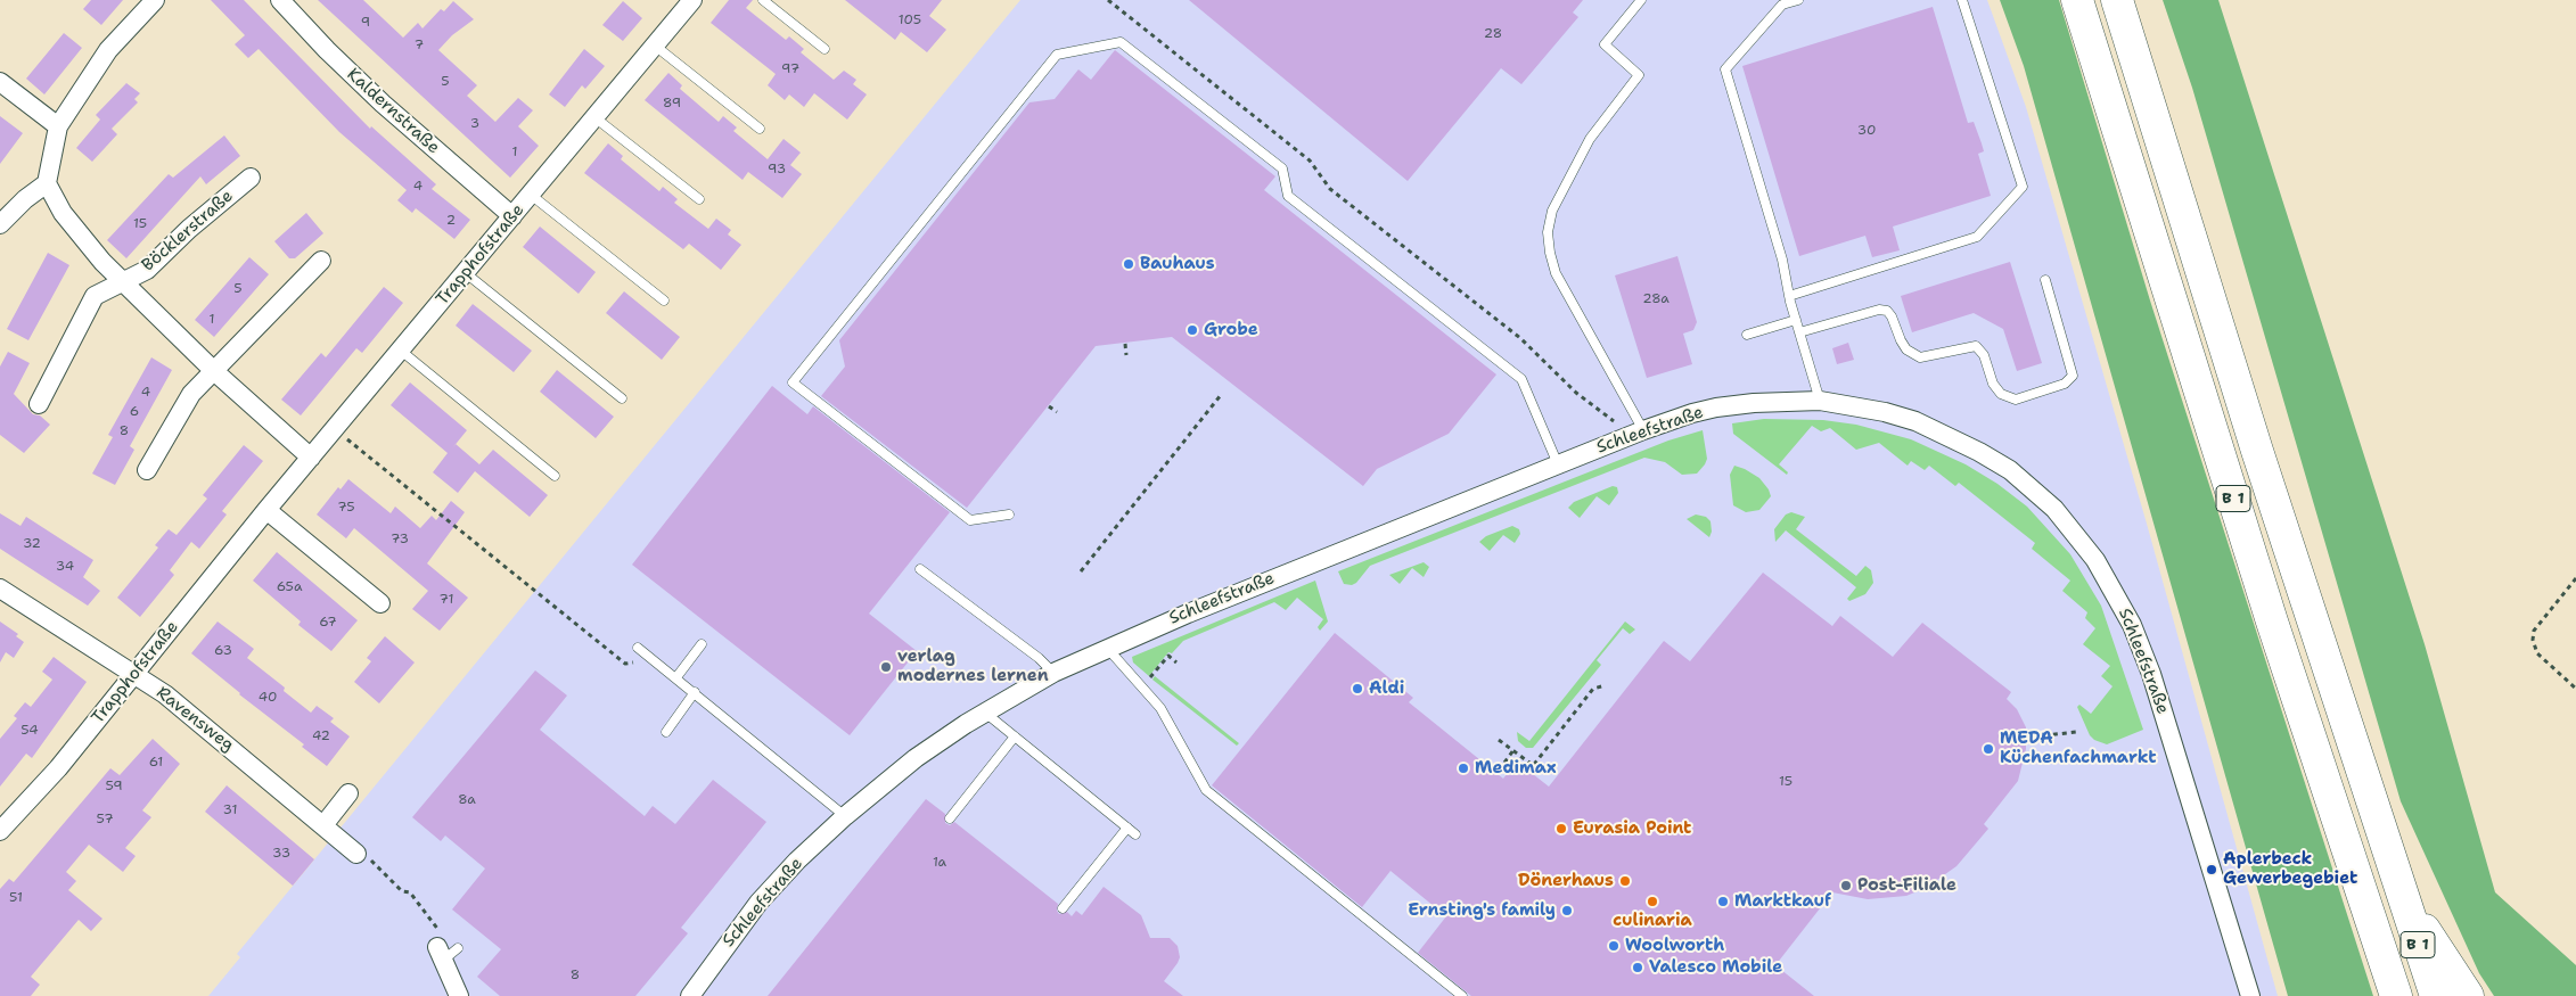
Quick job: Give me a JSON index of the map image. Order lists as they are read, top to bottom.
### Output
{
  "streets": {
    "highway": ["B 1"],
    "street": [
      "Kaldernstraße",
      "Böcklerstraße",
      "Trapphofstraße",
      "Schleefstraße",
      "Ravensweg"
    ]
  },
  "crossings": [
    ["Kaldernstraße", "Trapphofstraße"],
    ["Böcklerstraße", "Trapphofstraße"],
    ["Trapphofstraße", "Ravensweg"]
  ],
  "places": [
    "Bauhaus",
    "Grobe",
    "verlag modernes lernen",
    "Aldi",
    "MEDA Küchenfachmarkt",
    "Medimax",
    "Eurasia Point",
    "Aplerbeck Gewerbegebiet",
    "Dönerhaus",
    "Post-Filiale",
    "culinaria",
    "Marktkauf",
    "Ernsting's family",
    "Woolworth",
    "Valesco Mobile"
  ],
  "house_numbers": [
    "105",
    "9",
    "28",
    "7",
    "97",
    "5",
    "89",
    "3",
    "30",
    "1",
    "93",
    "4",
    "2",
    "15",
    "5",
    "28a",
    "1",
    "4",
    "6",
    "8",
    "75",
    "73",
    "32",
    "34",
    "65a",
    "71",
    "67",
    "63",
    "40",
    "54",
    "42",
    "61",
    "15",
    "59",
    "8a",
    "31",
    "57",
    "33",
    "1a",
    "51",
    "8"
  ]
}
